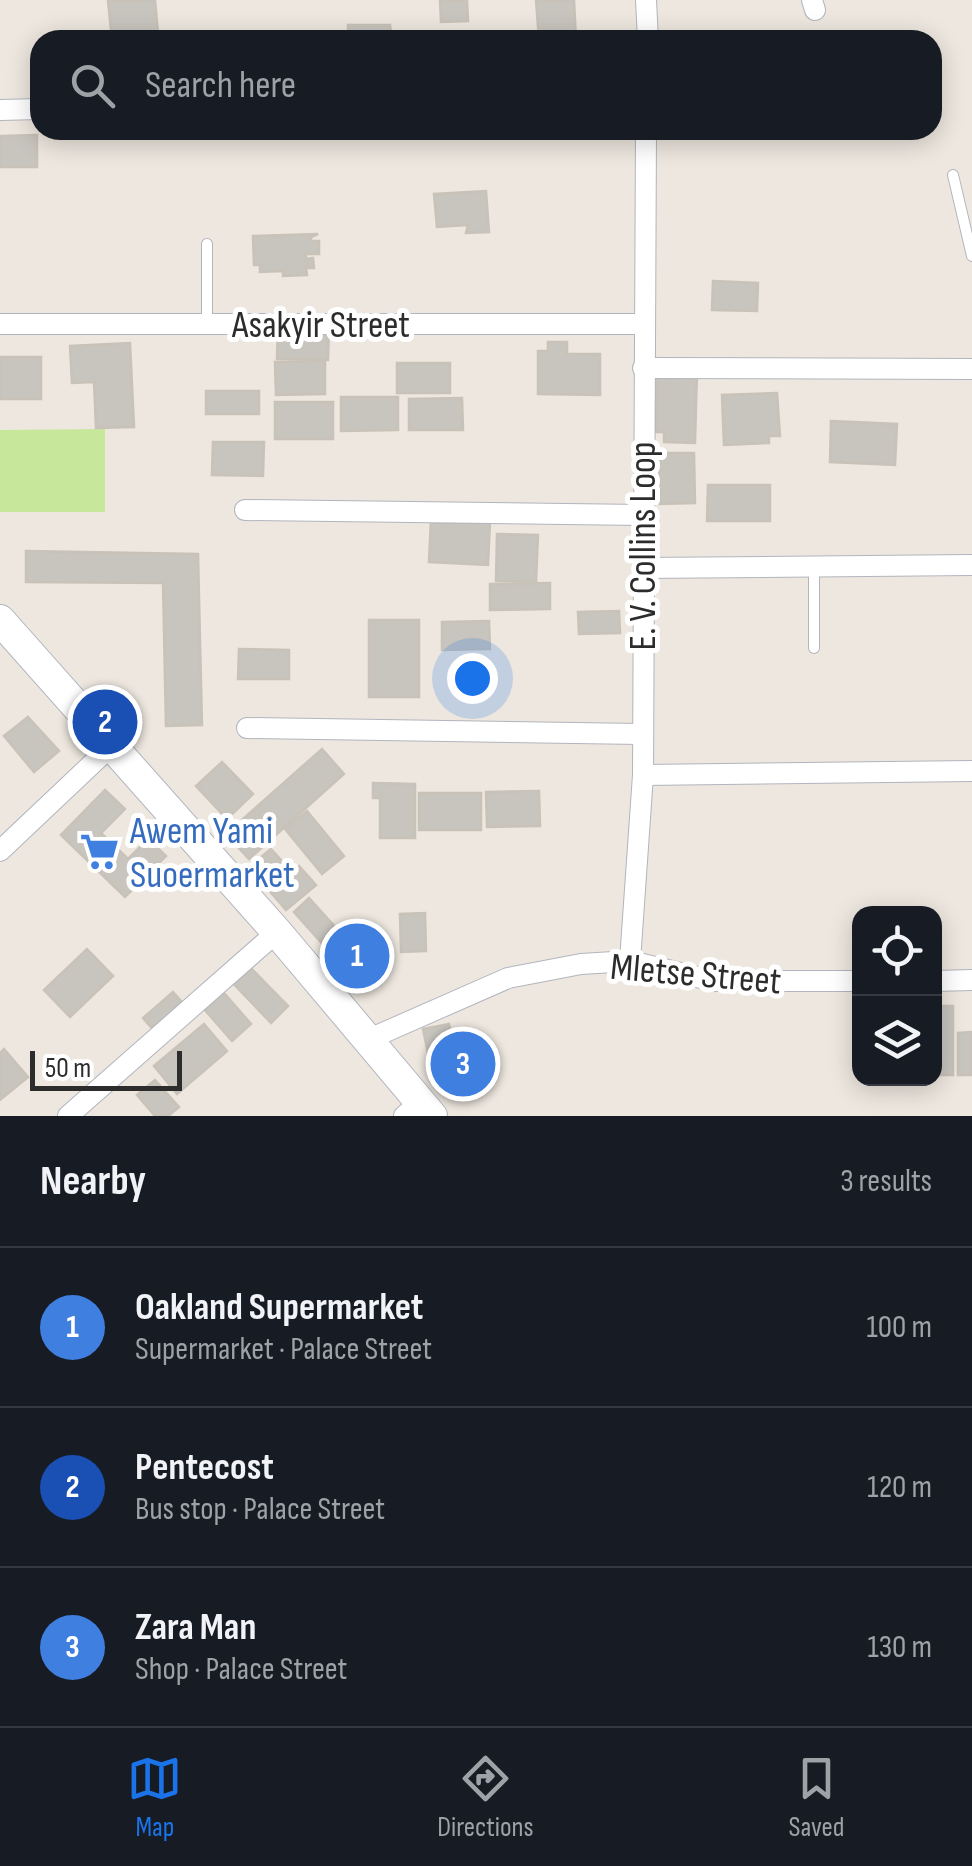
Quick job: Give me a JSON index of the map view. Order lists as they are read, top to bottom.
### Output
{
  "streets": {
    "street": ["Asakyir Street", "E. V. Collins Loop", "Mletse Street"]
  },
  "crossings": [
    ["Asakyir Street", "E. V. Collins Loop"],
    ["E. V. Collins Loop", "Mletse Street"]
  ],
  "places": {
    "supermarket": ["Awem Yami Suoermarket"]
  },
  "scale_bar": "50 m",
  "page": {
    "search": "Search here",
    "pins": ["2", "1", "3"],
    "scale": "50 m",
    "heading": ["Nearby", "3 results"],
    "list": [
      {
        "mark": "1",
        "name": "Oakland Supermarket",
        "note": "Supermarket · Palace Street",
        "value": "100 m"
      },
      {
        "mark": "2",
        "name": "Pentecost",
        "note": "Bus stop · Palace Street",
        "value": "120 m"
      },
      {
        "mark": "3",
        "name": "Zara Man",
        "note": "Shop · Palace Street",
        "value": "130 m"
      }
    ],
    "nav": ["Map", "Directions", "Saved"]
  }
}
